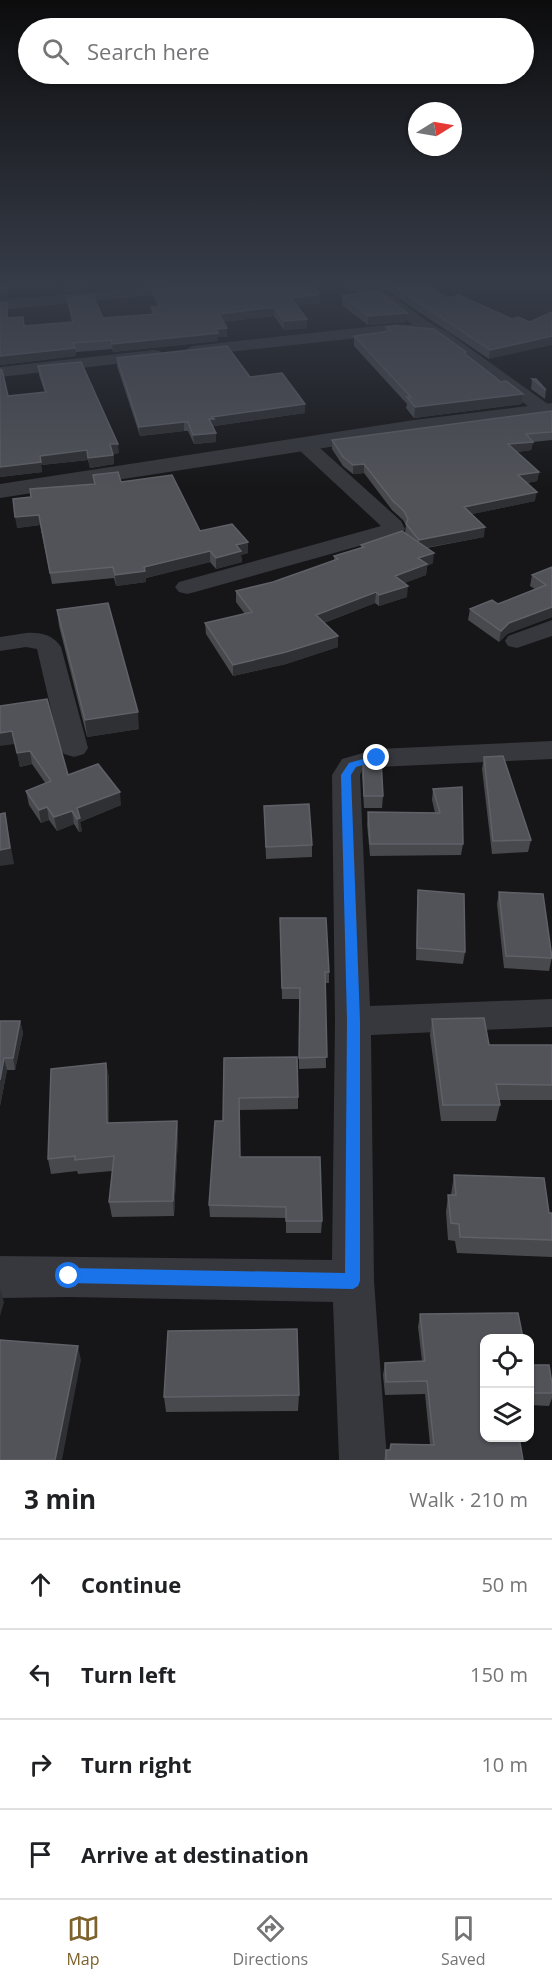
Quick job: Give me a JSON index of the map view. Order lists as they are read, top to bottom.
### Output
{
  "north": "right",
  "page": {
    "search": "Search here",
    "heading": ["3 min", "Walk · 210 m"],
    "list": [
      ["Continue", "50 m"],
      ["Turn left", "150 m"],
      ["Turn right", "10 m"],
      "Arrive at destination"
    ],
    "nav": ["Map", "Directions", "Saved"]
  }
}
